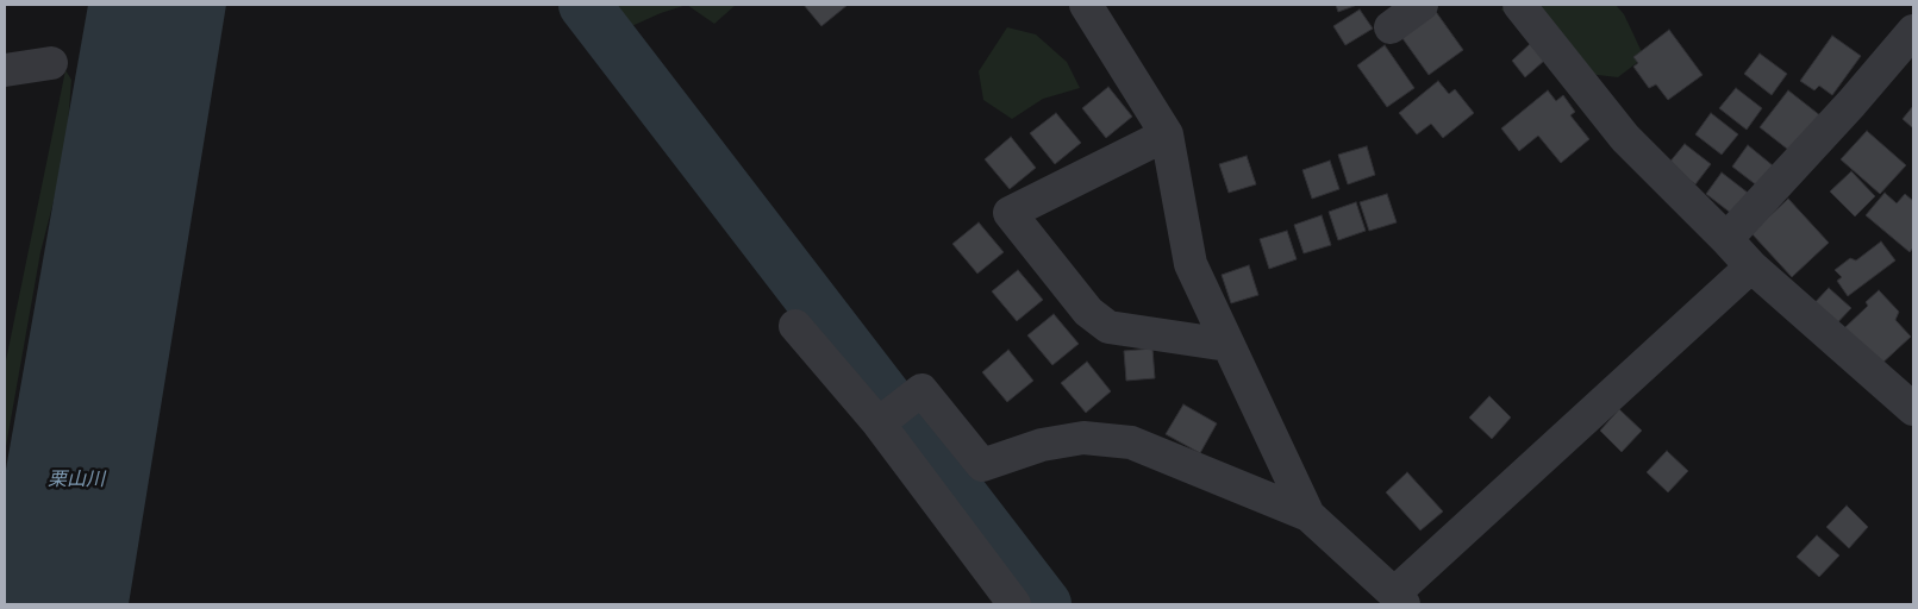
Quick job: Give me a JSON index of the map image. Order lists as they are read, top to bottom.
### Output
{
  "water": ["栗山川"]
}
